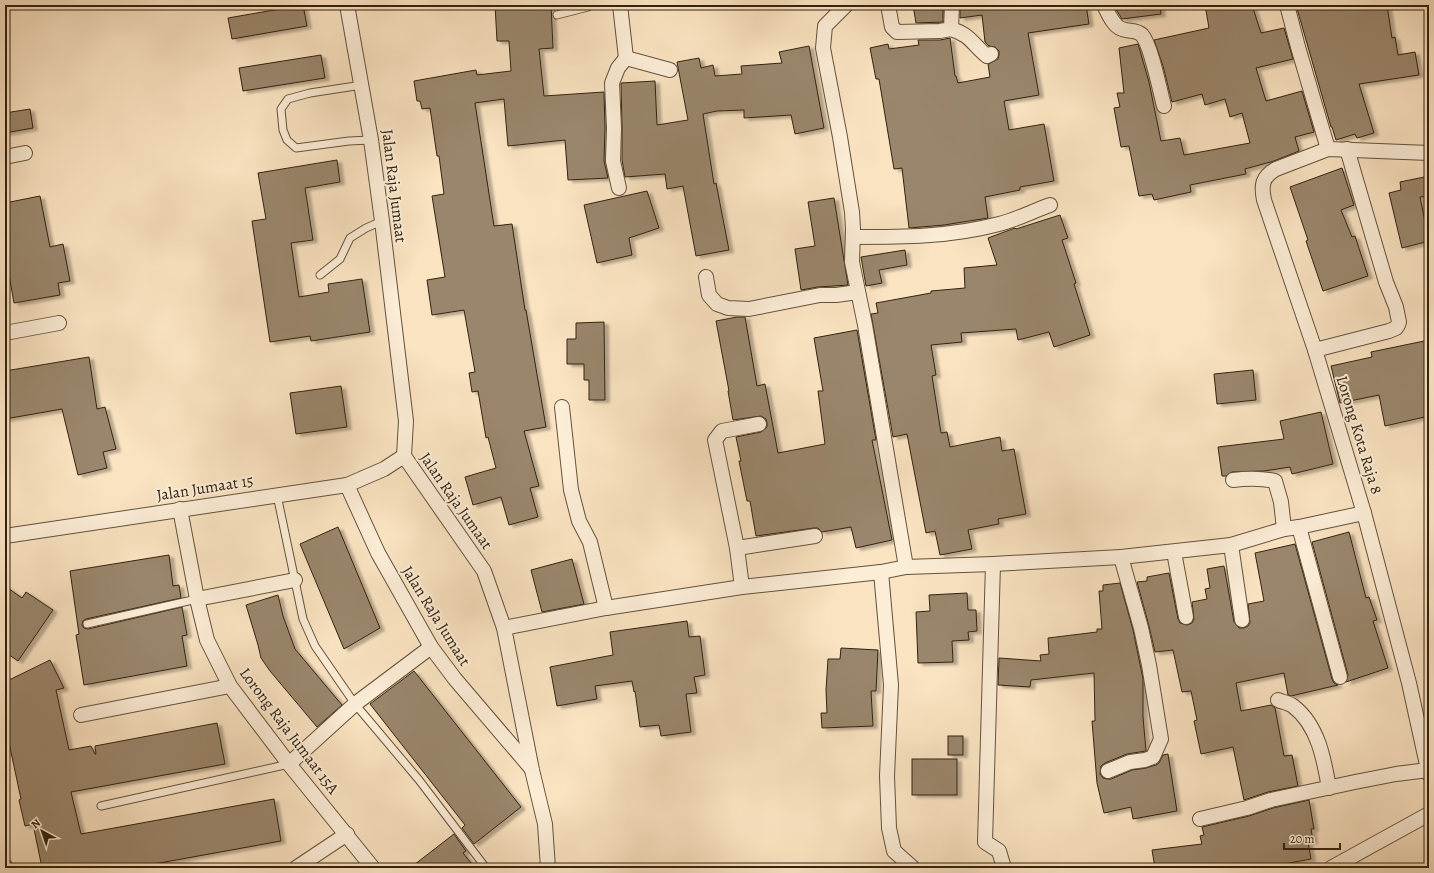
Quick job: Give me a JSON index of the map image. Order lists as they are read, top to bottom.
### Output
{
  "streets": {
    "street": [
      "Jalan Raja Jumaat",
      "Lorong Kota Raja 8",
      "Jalan Jumaat 15",
      "Jalan RaJa Jumaat",
      "Lorong Raja Jumaat 15A"
    ]
  },
  "crossings": [
    ["Jalan Raja Jumaat", "Jalan Jumaat 15"],
    ["Jalan Raja Jumaat", "Jalan RaJa Jumaat"],
    ["Jalan Jumaat 15", "Jalan RaJa Jumaat"],
    ["Jalan Jumaat 15", "Lorong Raja Jumaat 15A"]
  ],
  "scale_bar": "20 m",
  "north": "top left"
}
